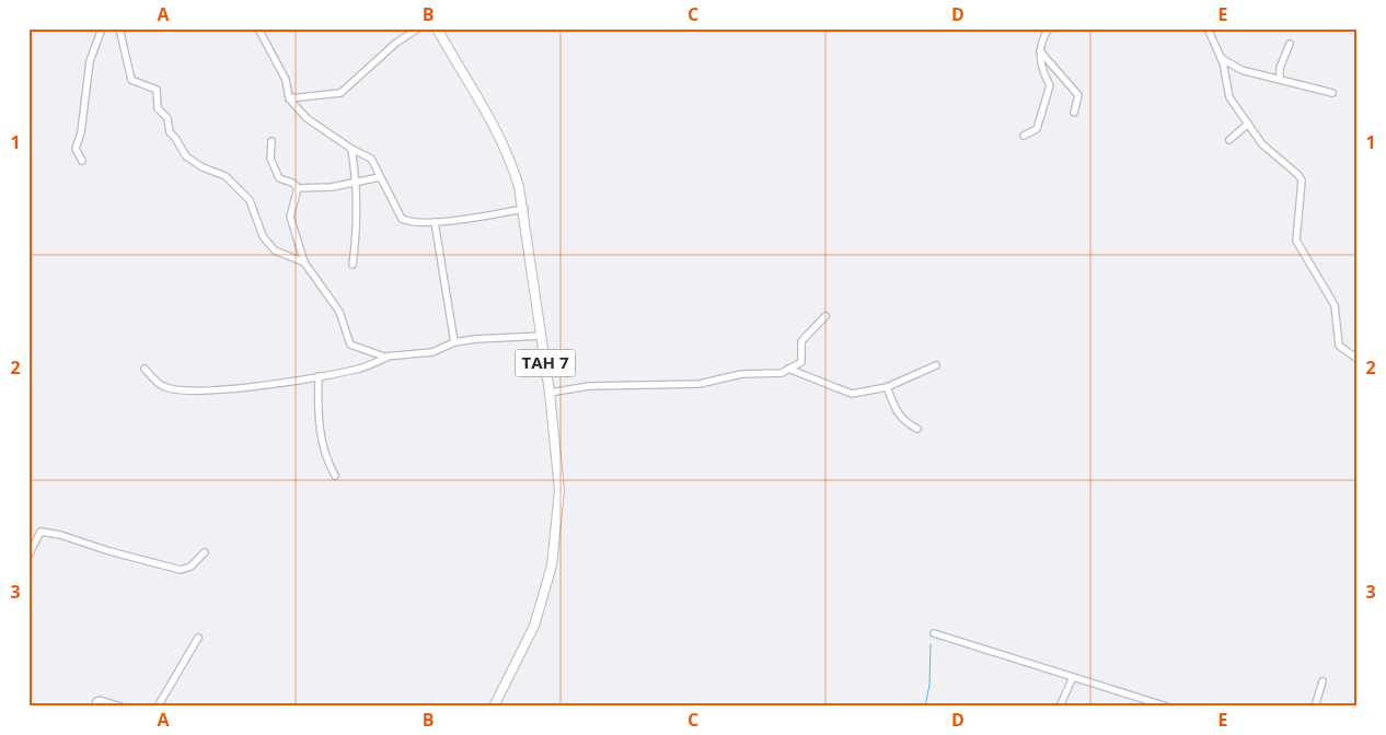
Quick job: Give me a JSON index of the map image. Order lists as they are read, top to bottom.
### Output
{
  "streets": {
    "highway": ["TAH 7"]
  },
  "grid": {
    "columns": [
      "A",
      "B",
      "C",
      "D",
      "E"
    ],
    "rows": ["1", "2", "3"]
  }
}
